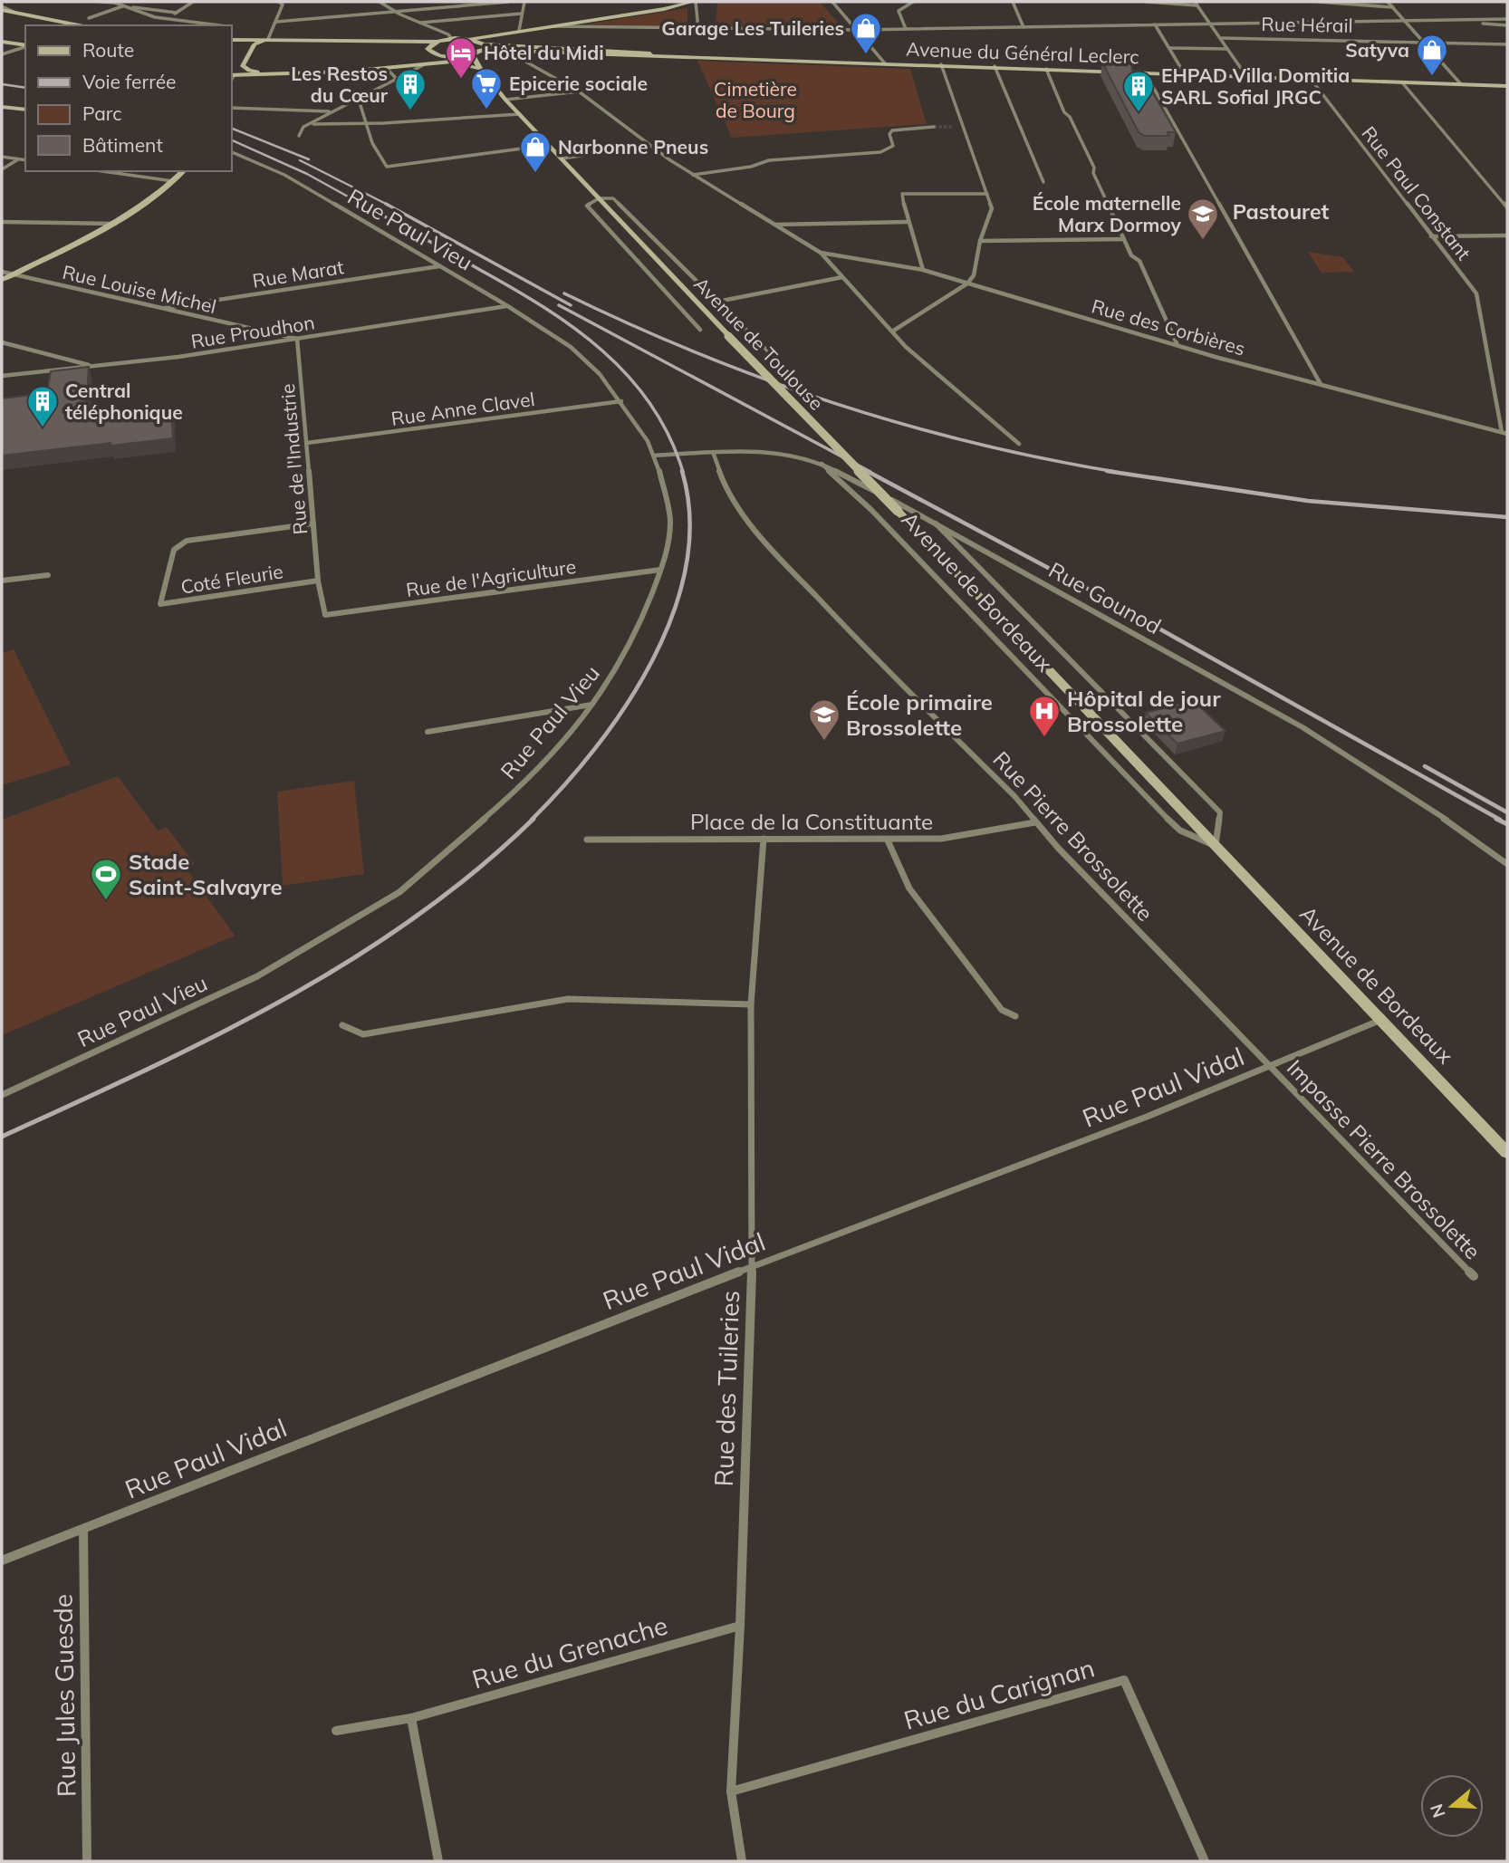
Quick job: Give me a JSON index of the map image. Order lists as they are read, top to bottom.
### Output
{
  "streets": {
    "main road": ["Avenue du Général Leclerc", "Avenue de Toulouse", "Avenue de Bordeaux"],
    "street": [
      "Rue Hérail",
      "Rue Paul Constant",
      "Rue Paul Vieu",
      "Rue Marat",
      "Rue Louise Michel",
      "Rue des Corbières",
      "Rue Proudhon",
      "Rue Anne Clavel",
      "Rue de l'Industrie",
      "Rue de l'Agriculture",
      "Coté Fleurie",
      "Rue Gounod",
      "Place de la Constituante",
      "Rue Pierre Brossolette",
      "Rue Paul Vidal",
      "Impasse Pierre Brossolette",
      "Rue des Tuileries",
      "Rue du Grenache",
      "Rue du Carignan",
      "Rue Jules Guesde"
    ]
  },
  "crossings": [
    ["Avenue du Général Leclerc", "Rue Paul Constant"],
    ["Rue Paul Constant", "Rue des Corbières"],
    ["Rue Paul Vieu", "Rue Marat"],
    ["Rue Paul Vieu", "Rue Proudhon"],
    ["Rue Paul Vieu", "Rue Anne Clavel"],
    ["Rue Paul Vieu", "Rue de l'Agriculture"],
    ["Rue Paul Vieu", "Rue Gounod"],
    ["Rue Marat", "Rue Louise Michel"],
    ["Rue Louise Michel", "Rue Proudhon"],
    ["Rue Louise Michel", "Rue de l'Industrie"],
    ["Rue Proudhon", "Rue de l'Industrie"],
    ["Avenue de Toulouse", "Avenue de Bordeaux"],
    ["Rue Anne Clavel", "Rue de l'Industrie"],
    ["Rue de l'Industrie", "Rue de l'Agriculture"],
    ["Rue de l'Industrie", "Coté Fleurie"],
    ["Avenue de Bordeaux", "Rue Gounod"],
    ["Avenue de Bordeaux", "Rue Paul Vidal"],
    ["Rue Gounod", "Rue Pierre Brossolette"],
    ["Place de la Constituante", "Rue Pierre Brossolette"],
    ["Place de la Constituante", "Rue des Tuileries"],
    ["Rue Pierre Brossolette", "Rue Paul Vidal"],
    ["Rue Pierre Brossolette", "Impasse Pierre Brossolette"],
    ["Rue Paul Vidal", "Impasse Pierre Brossolette"],
    ["Rue Paul Vidal", "Rue des Tuileries"],
    ["Rue Paul Vidal", "Rue Jules Guesde"],
    ["Rue des Tuileries", "Rue du Grenache"],
    ["Rue des Tuileries", "Rue du Carignan"]
  ],
  "districts": ["Pastouret"],
  "parks": ["Cimetière de Bourg"],
  "places": {
    "shop": ["Garage Les Tuileries", "Satyva", "Narbonne Pneus"],
    "hotel": ["Hôtel du Midi"],
    "supermarket": ["Epicerie sociale"],
    "building": ["Les Restos du Cœur", "EHPAD Villa Domitia SARL Sofial JRGC", "Central téléphonique"],
    "school or university": ["École maternelle Marx Dormoy", "École primaire Brossolette"],
    "hospital": ["Hôpital de jour Brossolette"],
    "sports": ["Stade Saint-Salvayre"]
  },
  "legend": [
    "Route",
    "Voie ferrée",
    "Parc",
    "Bâtiment"
  ],
  "north": "left"
}
